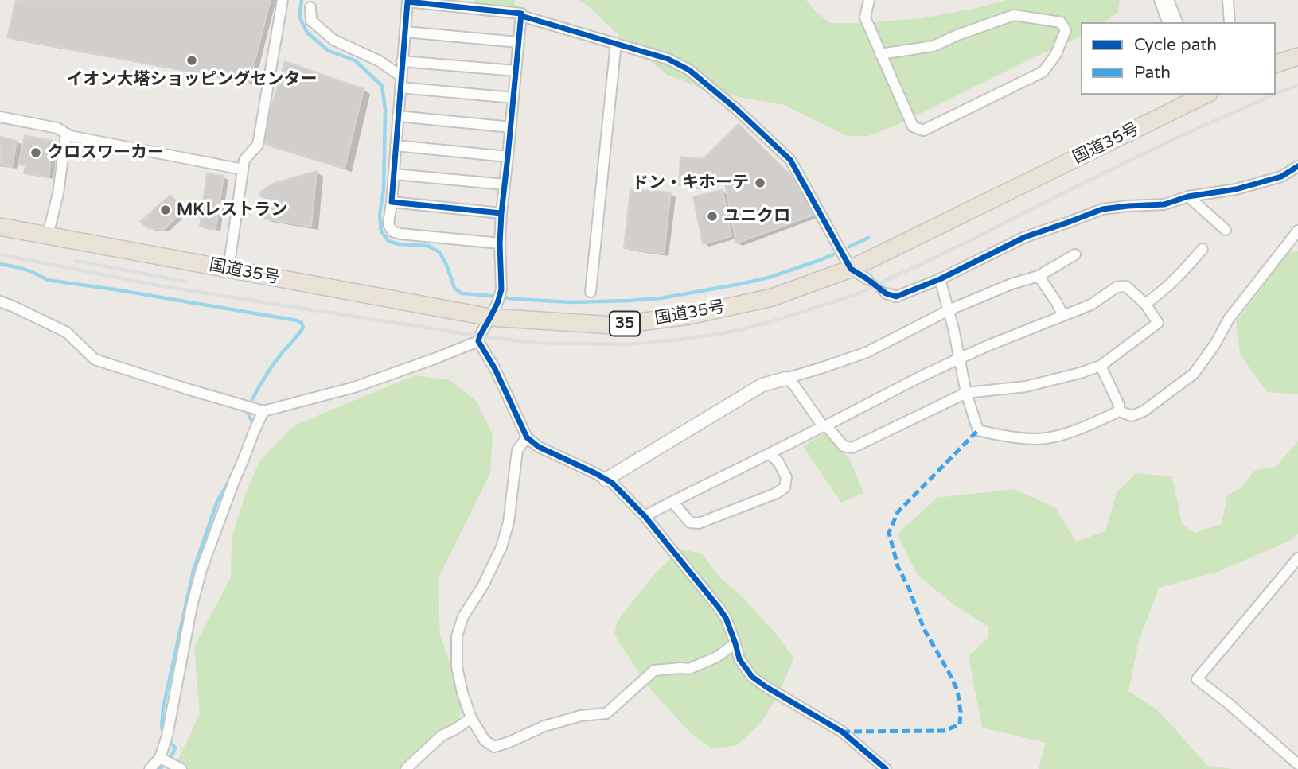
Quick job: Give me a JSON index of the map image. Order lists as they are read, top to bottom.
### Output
{
  "streets": {
    "highway": ["国道35号", "35"]
  },
  "places": [
    "イオン大塔ショッピングセンター",
    "クロスワーカー",
    "ドン・キホーテ",
    "MKレストラン",
    "ユニクロ"
  ],
  "legend": ["Cycle path", "Path"]
}
